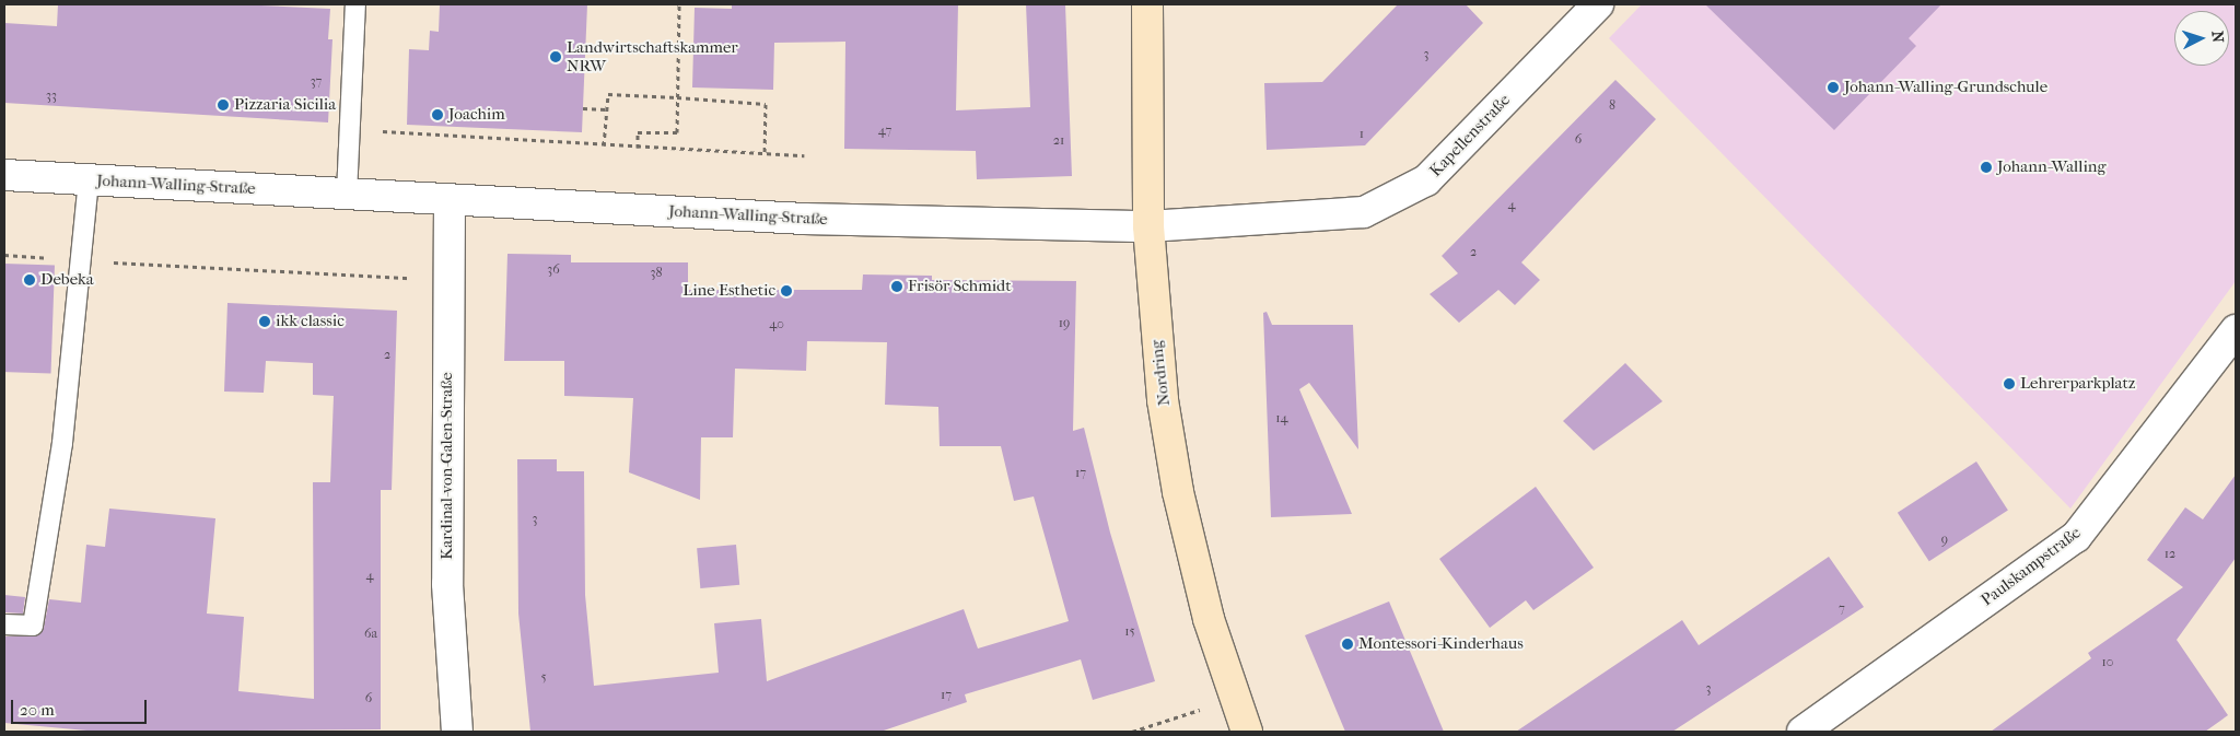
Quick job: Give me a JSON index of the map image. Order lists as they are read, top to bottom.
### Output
{
  "streets": {
    "main road": ["Nordring"],
    "street": [
      "Kapellenstraße",
      "Johann-Walling-Straße",
      "Kardinal-von-Galen-Straße",
      "Paulskampstraße"
    ]
  },
  "crossings": [
    ["Kapellenstraße", "Johann-Walling-Straße"],
    ["Kapellenstraße", "Nordring"],
    ["Johann-Walling-Straße", "Nordring"],
    ["Johann-Walling-Straße", "Kardinal-von-Galen-Straße"]
  ],
  "places": [
    "Landwirtschaftskammer NRW",
    "Johann-Walling-Grundschule",
    "Pizzaria Sicilia",
    "Joachim",
    "Johann-Walling",
    "Debeka",
    "Frisör Schmidt",
    "Line Esthetic",
    "ikk classic",
    "Lehrerparkplatz",
    "Montessori-Kinderhaus"
  ],
  "house_numbers": [
    "3",
    "37",
    "33",
    "8",
    "47",
    "1",
    "6",
    "21",
    "4",
    "2",
    "36",
    "38",
    "19",
    "40",
    "2",
    "14",
    "17",
    "3",
    "9",
    "12",
    "4",
    "7",
    "15",
    "6a",
    "10",
    "5",
    "3",
    "17",
    "6"
  ],
  "scale_bar": "20 m",
  "north": "right"
}
